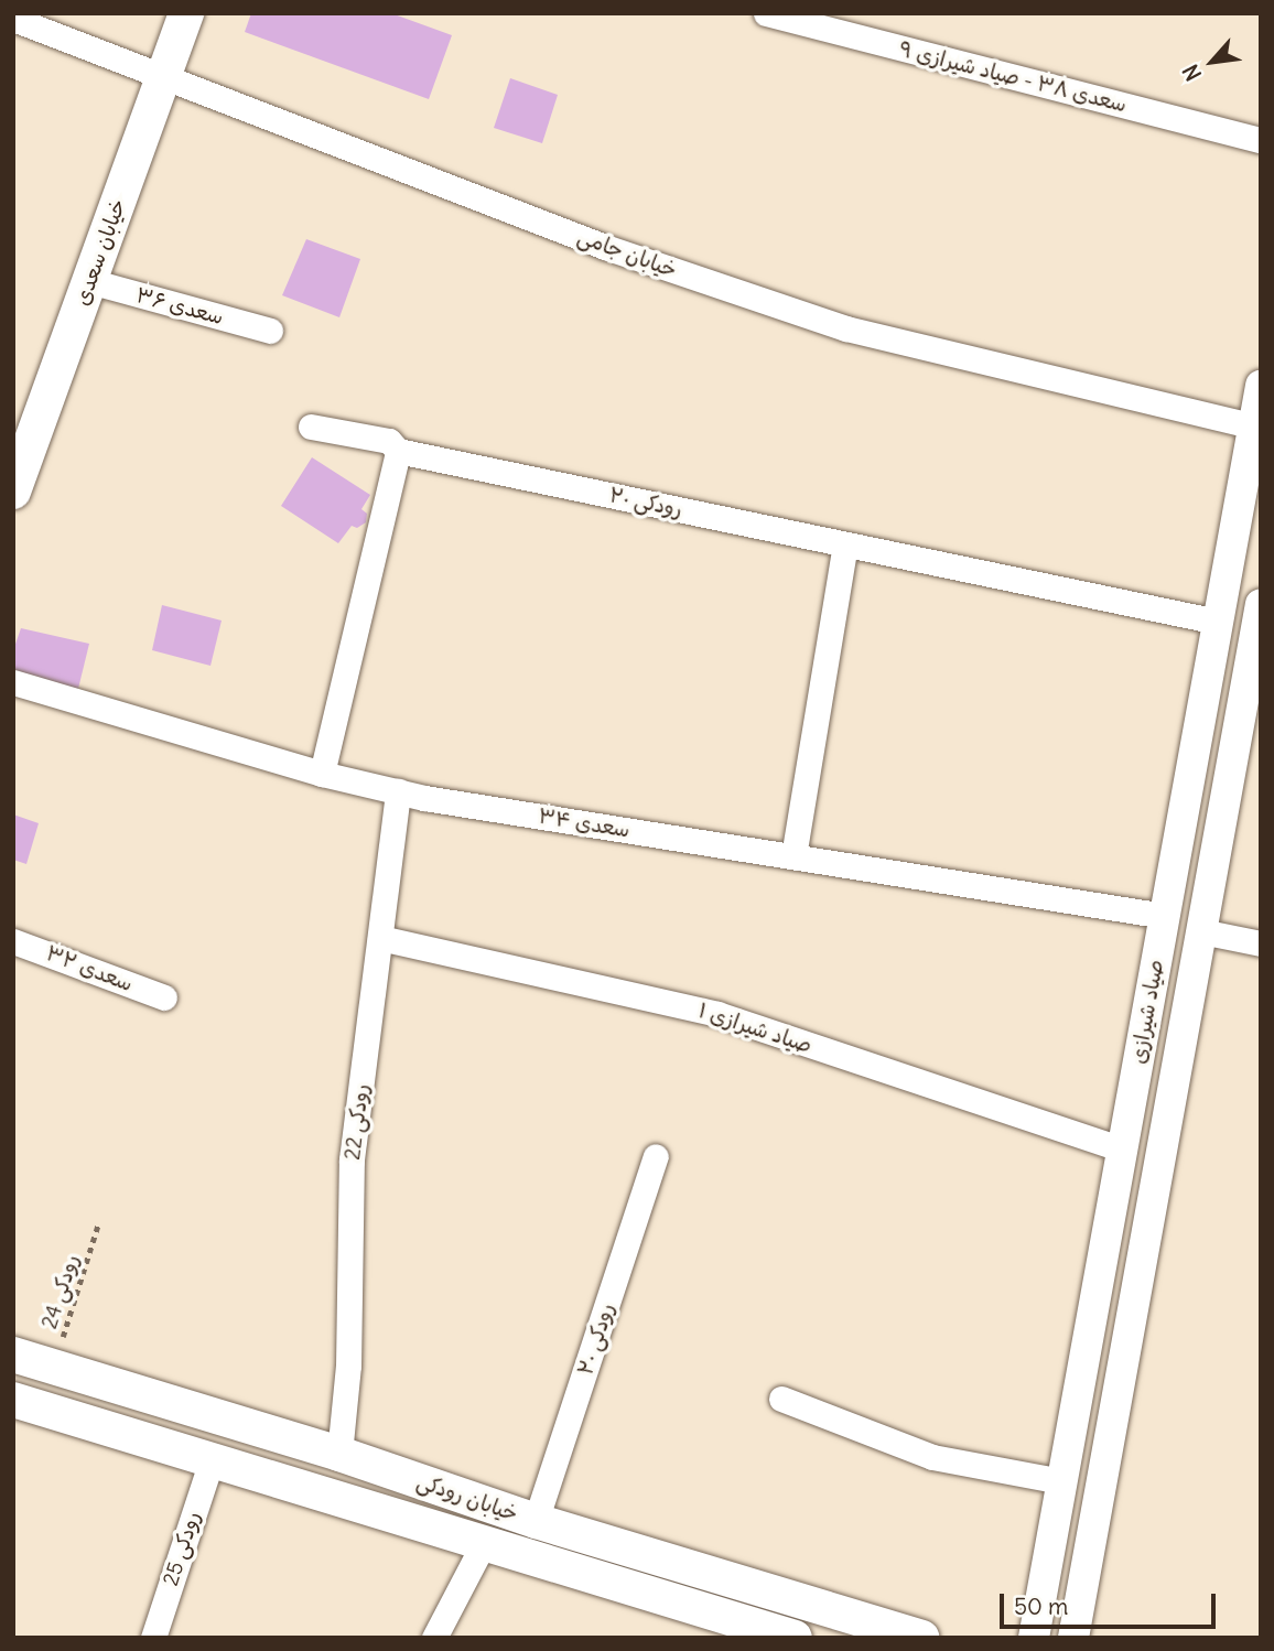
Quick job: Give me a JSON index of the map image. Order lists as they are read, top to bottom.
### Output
{
  "streets": {
    "main road": ["خیابان سعدی", "خیابان رودکی"],
    "street": [
      "سعدی ۳۸ - صیاد شیرازی ۹",
      "خیابان جامی",
      "سعدی ۳۶",
      "رودکی ۲۰",
      "سعدی ۳۴",
      "سعدی ۳۲",
      "صیاد شیرازی",
      "صیاد شیرازی ۱",
      "رودکی 22",
      "رودکی 25"
    ],
    "path": ["رودکی 24"]
  },
  "crossings": [
    ["خیابان سعدی", "خیابان جامی"],
    ["خیابان سعدی", "سعدی ۳۶"],
    ["خیابان جامی", "صیاد شیرازی"],
    ["رودکی ۲۰", "صیاد شیرازی"],
    ["رودکی ۲۰", "خیابان رودکی"],
    ["سعدی ۳۴", "صیاد شیرازی"],
    ["سعدی ۳۴", "رودکی 22"],
    ["صیاد شیرازی", "صیاد شیرازی ۱"],
    ["صیاد شیرازی ۱", "رودکی 22"],
    ["رودکی 22", "خیابان رودکی"],
    ["رودکی 24", "خیابان رودکی"],
    ["خیابان رودکی", "رودکی 25"]
  ],
  "scale_bar": "50 m",
  "north": "bottom left"
}
